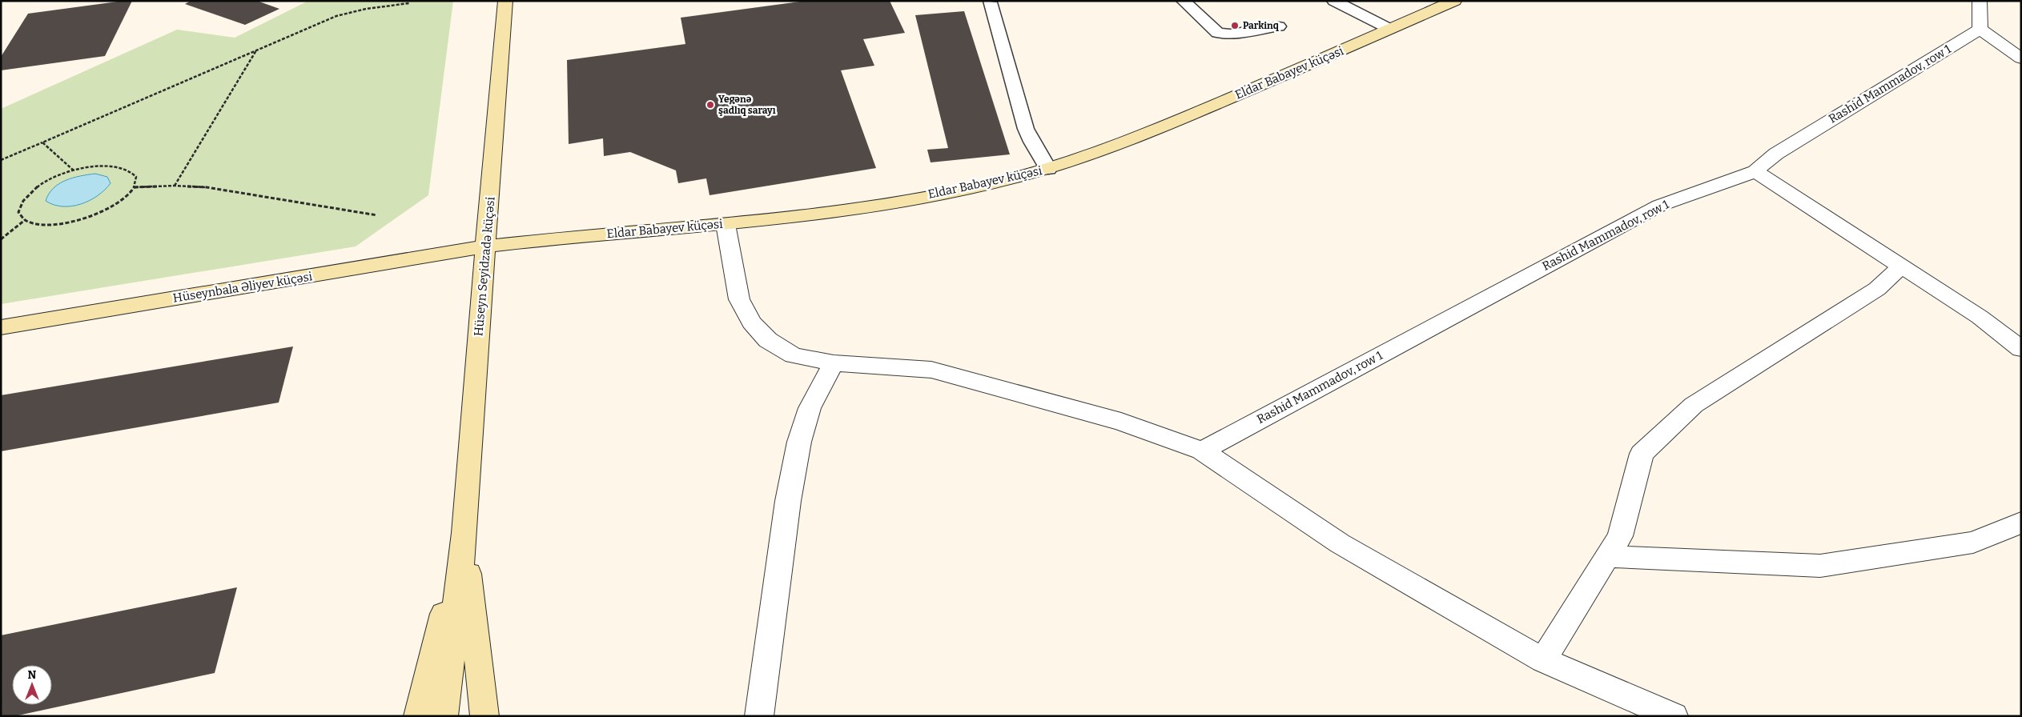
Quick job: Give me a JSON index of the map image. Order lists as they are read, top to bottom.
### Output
{
  "streets": {
    "street": [
      "Eldar Babayev küçəsi",
      "Rashid Mammadov, row 1",
      "Hüseyn Seyidzadə küçəsi",
      "Hüseynbala Əliyev küçəsi"
    ]
  },
  "crossings": [
    ["Eldar Babayev küçəsi", "Hüseyn Seyidzadə küçəsi"],
    ["Eldar Babayev küçəsi", "Hüseynbala Əliyev küçəsi"],
    ["Hüseyn Seyidzadə küçəsi", "Hüseynbala Əliyev küçəsi"]
  ],
  "places": ["Parkinq", "Yegənə şadlıq sarayı"],
  "north": "top"
}
